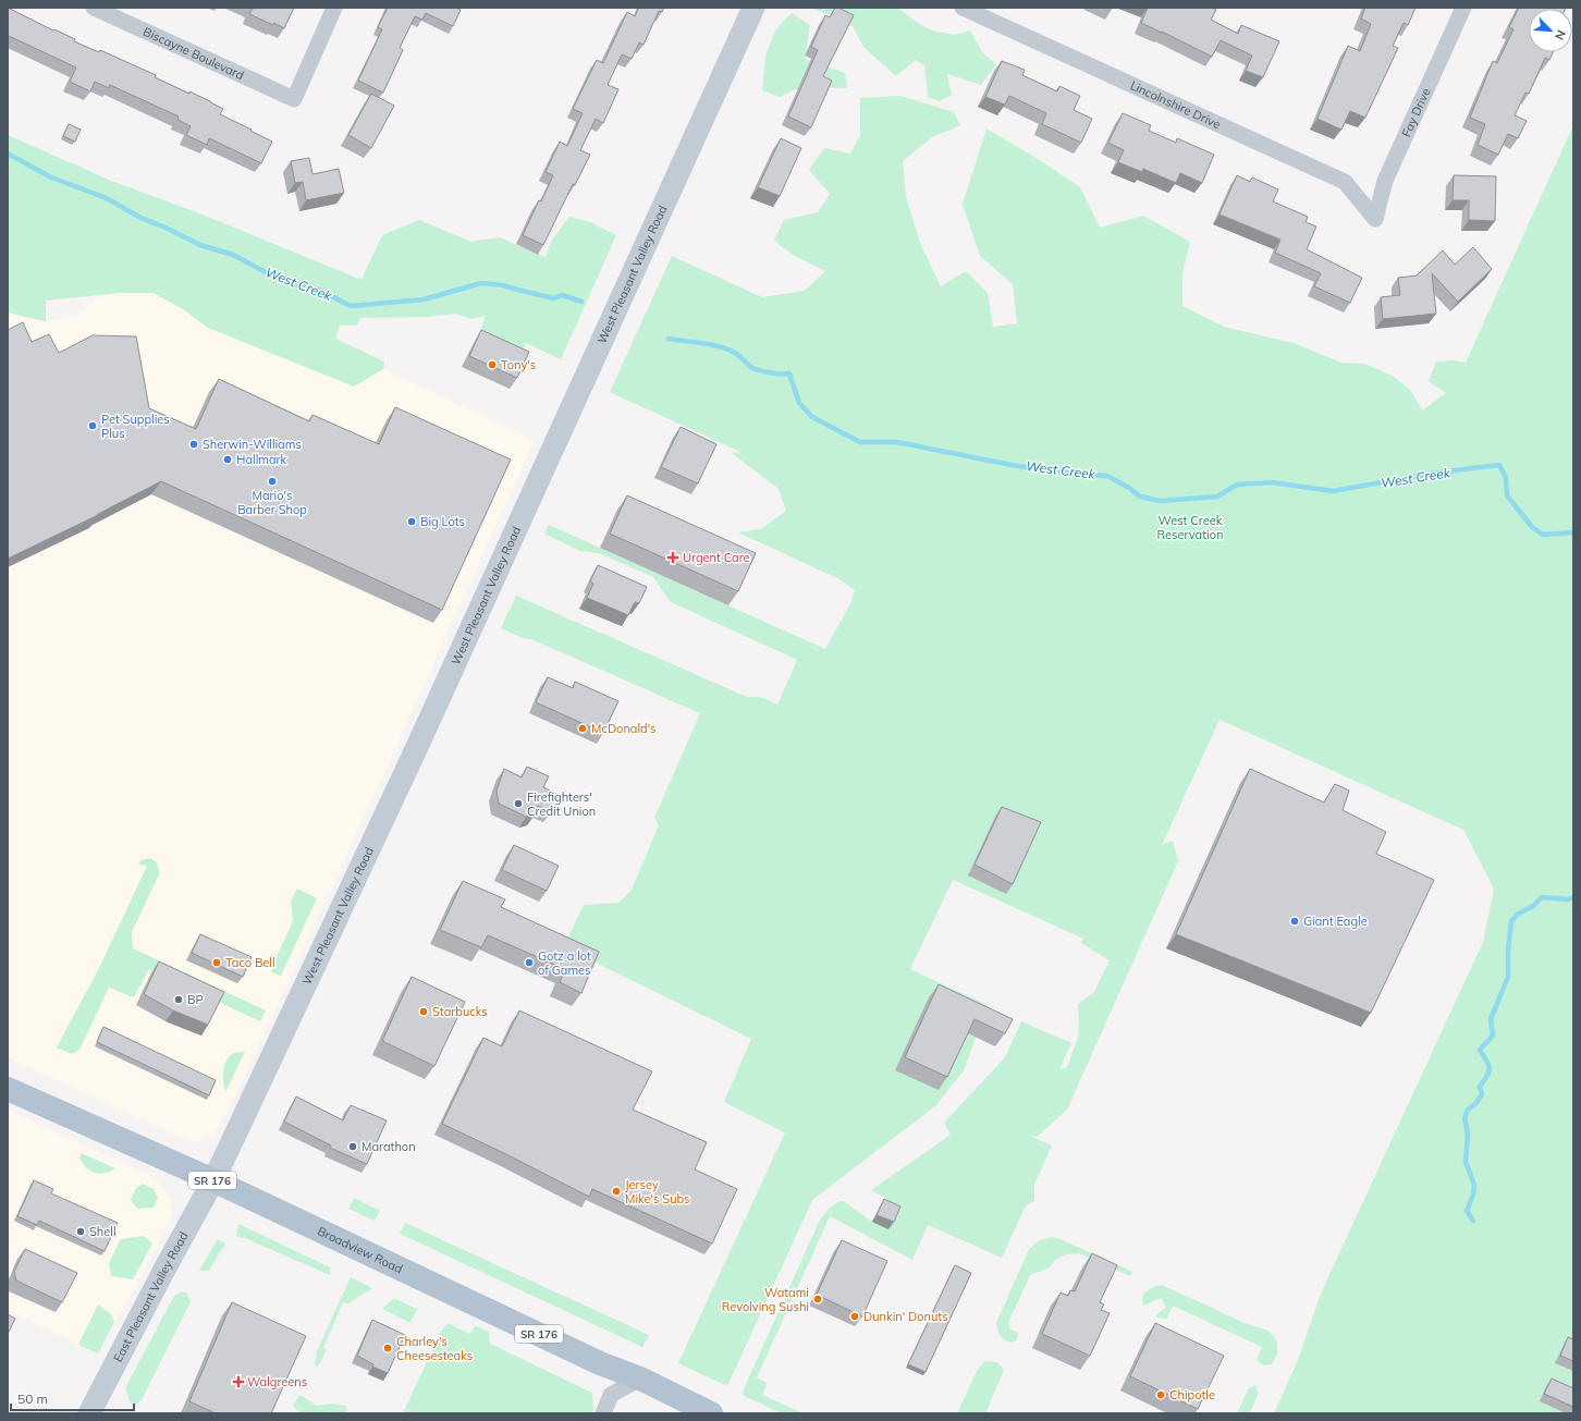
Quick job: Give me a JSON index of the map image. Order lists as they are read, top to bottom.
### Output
{
  "streets": {
    "main road": [
      "West Pleasant Valley Road",
      "SR 176",
      "Broadview Road",
      "East Pleasant Valley Road"
    ],
    "street": ["Biscayne Boulevard", "Lincolnshire Drive", "Fay Drive"]
  },
  "crossings": [
    ["Lincolnshire Drive", "Fay Drive"],
    ["West Pleasant Valley Road", "Broadview Road"],
    ["West Pleasant Valley Road", "East Pleasant Valley Road"],
    ["Broadview Road", "East Pleasant Valley Road"]
  ],
  "water": ["West Creek"],
  "parks": ["West Creek Reservation"],
  "places": {
    "other": [
      "Tony's",
      "Pet Supplies Plus",
      "Sherwin-Williams",
      "Hallmark",
      "Mario's Barber Shop",
      "Big Lots",
      "McDonald's",
      "Firefighters' Credit Union",
      "Giant Eagle",
      "Taco Bell",
      "Gotz a lot of Games",
      "BP",
      "Starbucks",
      "Marathon",
      "Jersey Mike's Subs",
      "Shell",
      "Watami Revolving Sushi",
      "Dunkin' Donuts",
      "Charley's Cheesesteaks",
      "Chipotle"
    ],
    "health": ["Urgent Care", "Walgreens"]
  },
  "scale_bar": "50 m",
  "north": "bottom right"
}
